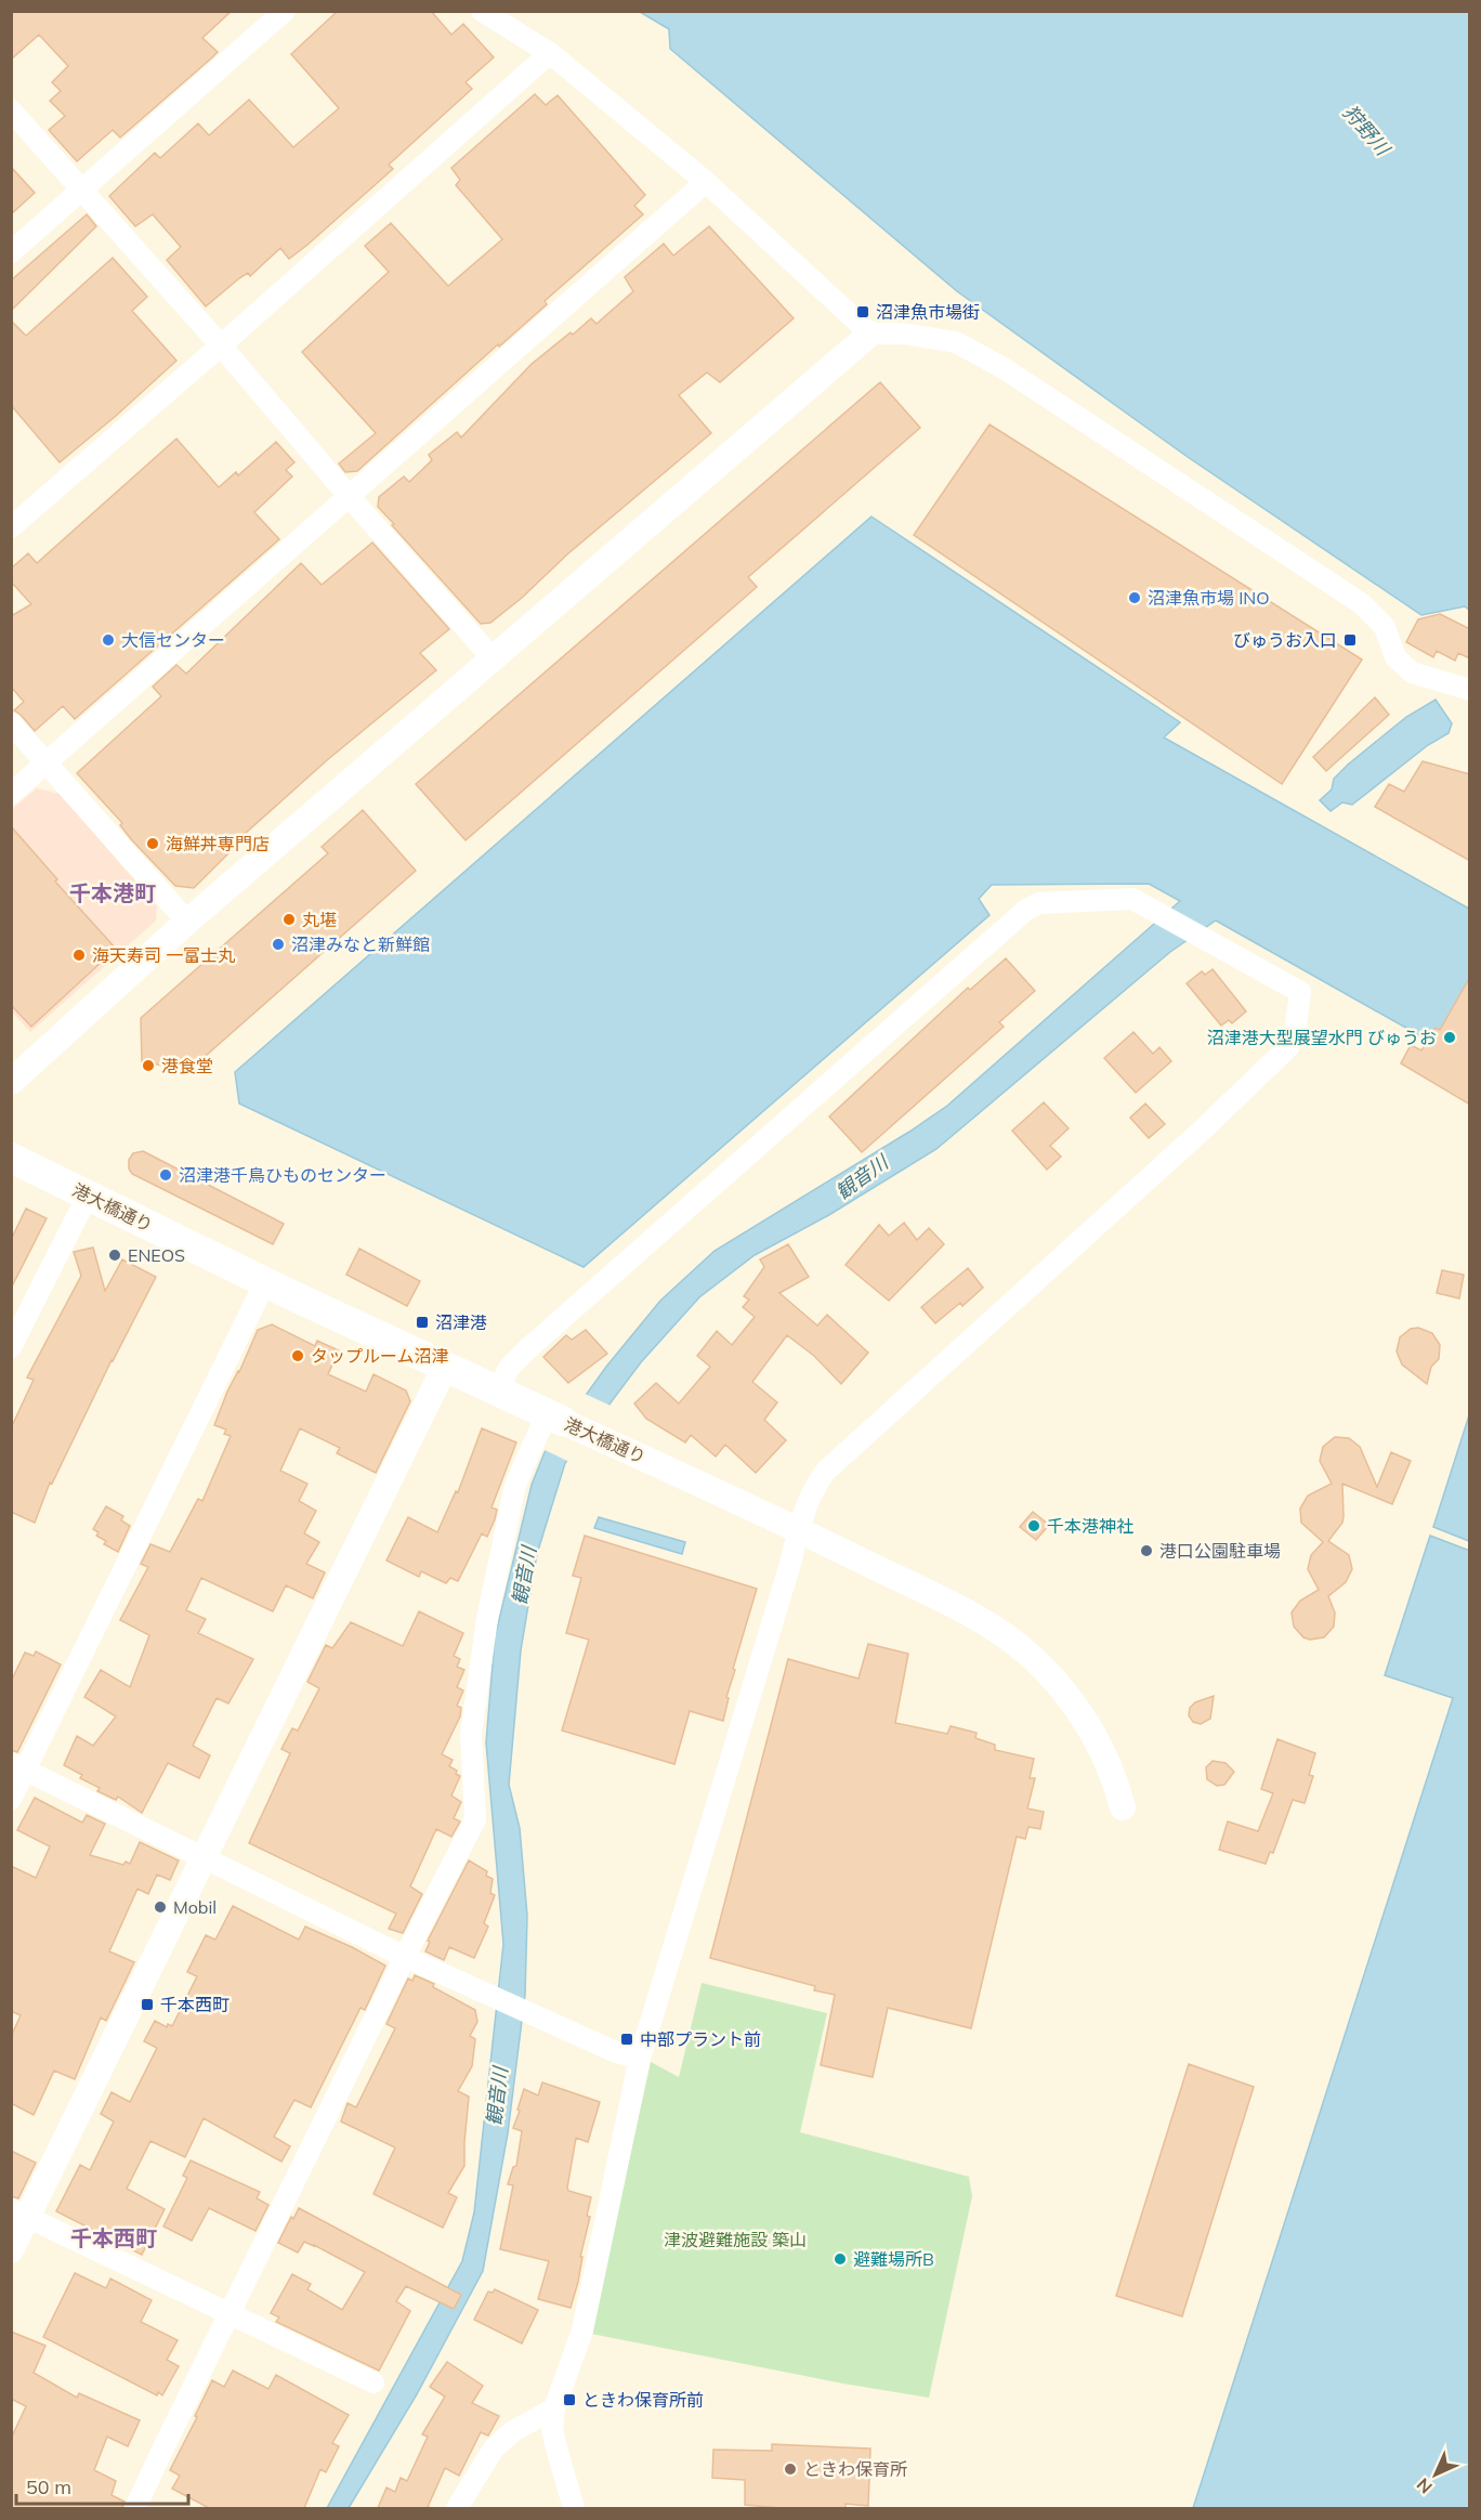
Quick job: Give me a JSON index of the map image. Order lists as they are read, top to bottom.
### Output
{
  "streets": {
    "main road": ["港大橋通り"]
  },
  "districts": ["千本港町", "千本西町"],
  "water": ["狩野川", "観音川"],
  "parks": ["津波避難施設 築山"],
  "places": {
    "transit": [
      "沼津魚市場街",
      "びゅうお入口",
      "沼津港",
      "千本西町",
      "中部プラント前",
      "ときわ保育所前"
    ],
    "other": [
      "沼津魚市場 INO",
      "大信センター",
      "海鮮丼専門店",
      "丸堪",
      "沼津みなと新鮮館",
      "海天寿司 一富士丸",
      "沼津港大型展望水門 びゅうお",
      "港食堂",
      "沼津港千鳥ひものセンター",
      "ENEOS",
      "タップルーム沼津",
      "千本港神社",
      "港口公園駐車場",
      "Mobil",
      "避難場所B",
      "ときわ保育所"
    ]
  },
  "scale_bar": "50 m",
  "north": "bottom left"
}
